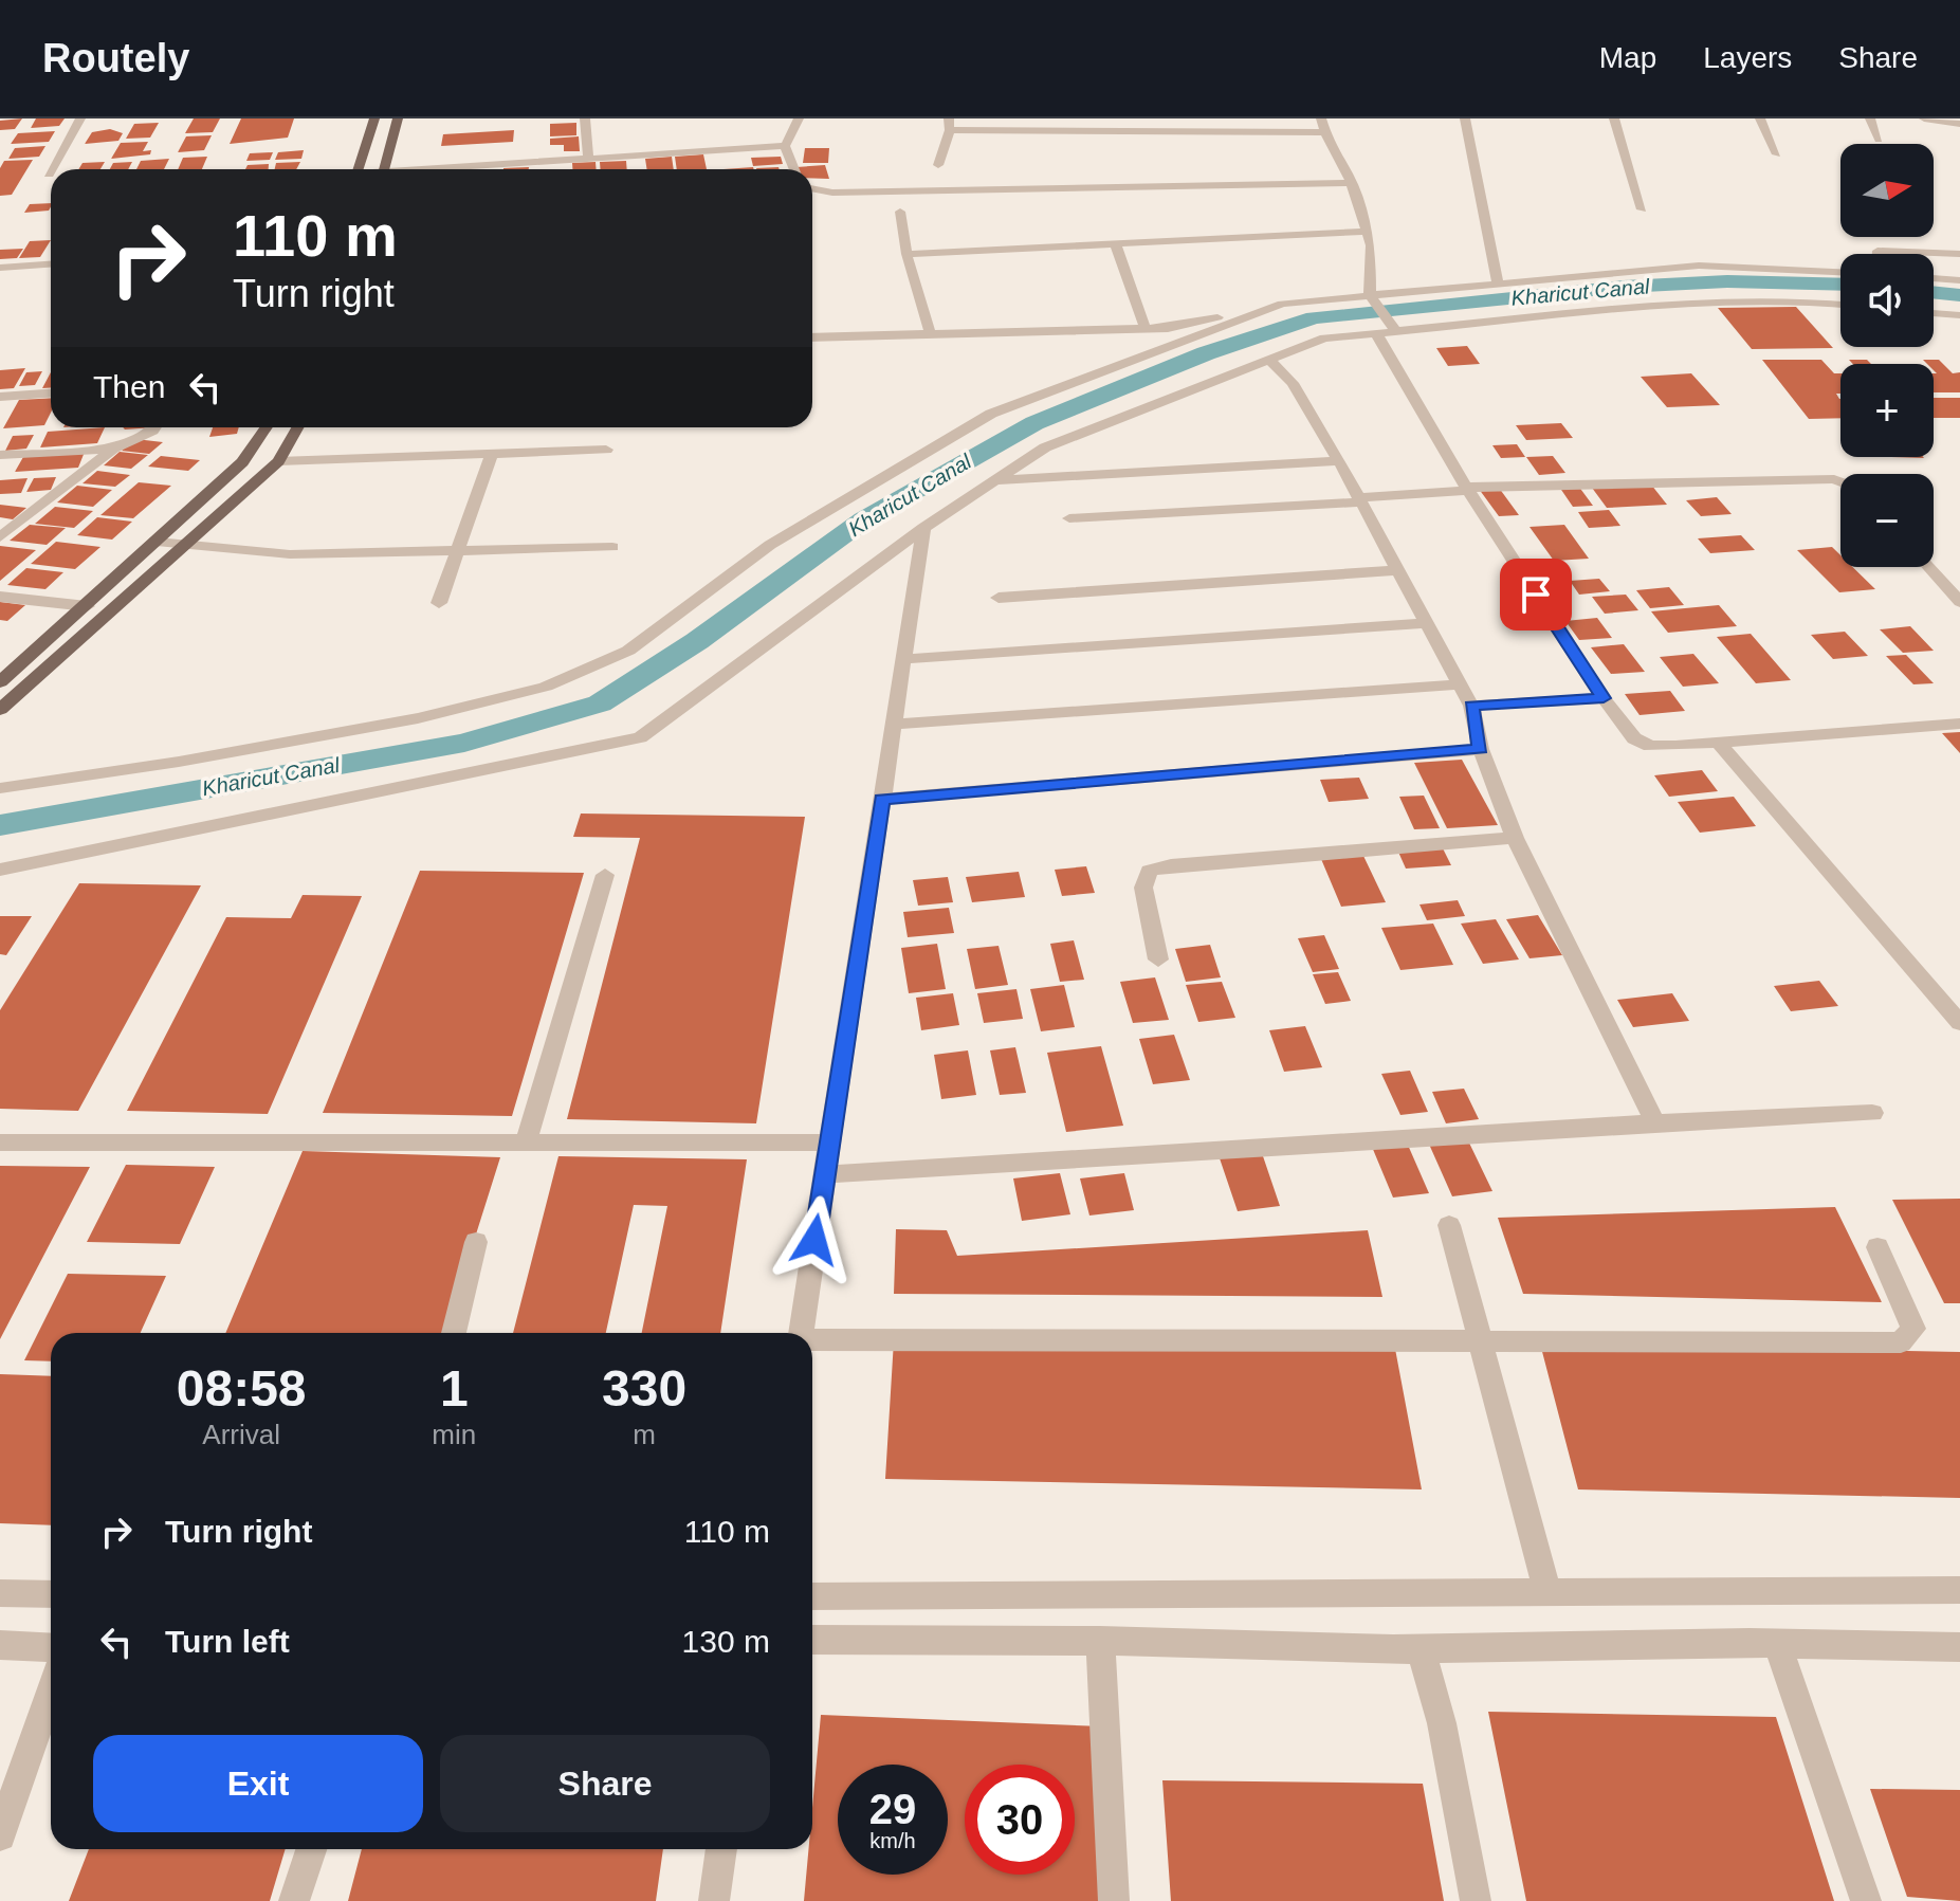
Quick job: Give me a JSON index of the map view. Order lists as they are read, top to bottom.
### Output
{
  "water": ["Kharicut Canal"],
  "north": "right",
  "page": {
    "header": "Routely",
    "nav": ["Map", "Layers", "Share"],
    "map_buttons": ["+", "−"],
    "turn": ["110 m", "Turn right"],
    "then": "Then",
    "eta": [
      "08:58",
      "Arrival",
      "1",
      "min",
      "330",
      "m"
    ],
    "list": [
      {
        "name": "Turn right",
        "value": "110 m"
      },
      {
        "name": "Turn left",
        "value": "130 m"
      }
    ],
    "buttons": ["Exit", "Share"],
    "speed": "29 km/h",
    "limit": "30"
  }
}
